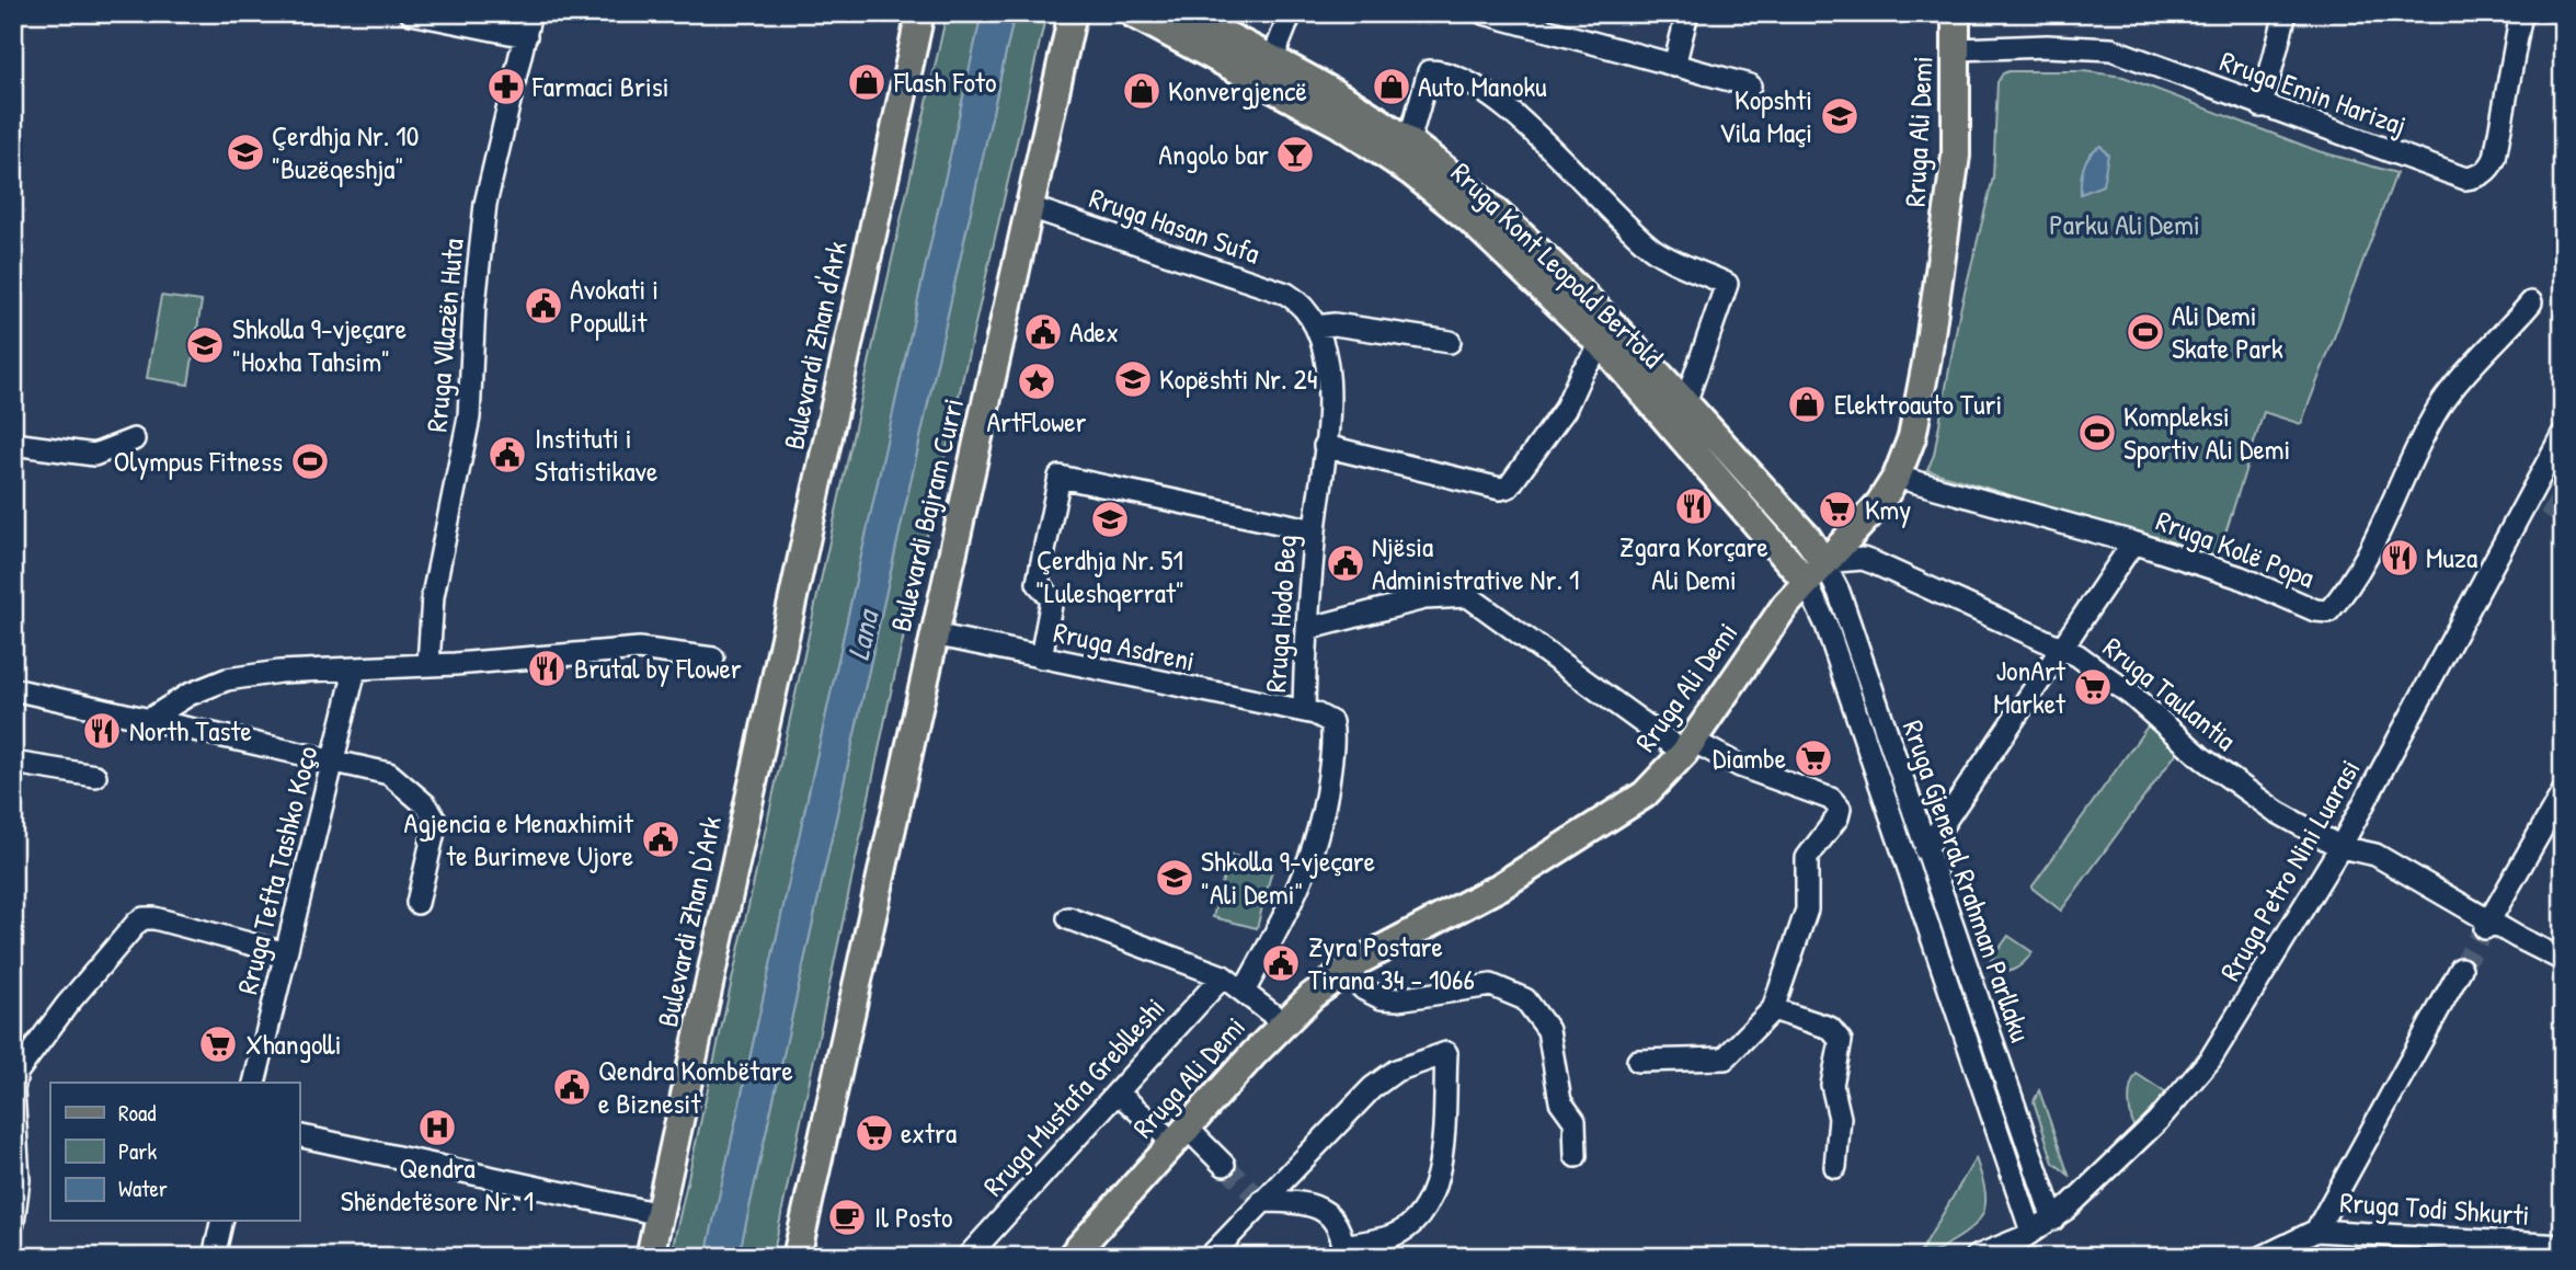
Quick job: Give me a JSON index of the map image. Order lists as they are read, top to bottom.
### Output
{
  "streets": {
    "main road": [
      "Rruga Ali Demi",
      "Rruga Kont Leopold Bertold",
      "Bulevardi Zhan d'Ark",
      "Bulevardi Bajram Curri",
      "Bulevardi Zhan D'Ark"
    ],
    "street": [
      "Rruga Emin Harizaj",
      "Rruga Hasan Sufa",
      "Rruga Vllazën Huta",
      "Rruga Kolë Popa",
      "Rruga Hodo Beg",
      "Rruga Asdreni",
      "Rruga Taulantia",
      "Rruga Tefta Tashko Koço",
      "Rruga Petro Nini Luarasi",
      "Rruga Gjeneral Rrahman Parllaku",
      "Rruga Mustafa Greblleshi",
      "Rruga Todi Shkurti"
    ]
  },
  "crossings": [
    ["Rruga Emin Harizaj", "Rruga Ali Demi"],
    ["Rruga Ali Demi", "Rruga Kont Leopold Bertold"],
    ["Rruga Ali Demi", "Rruga Kolë Popa"],
    ["Rruga Ali Demi", "Rruga Taulantia"],
    ["Rruga Ali Demi", "Rruga Gjeneral Rrahman Parllaku"],
    ["Rruga Hasan Sufa", "Bulevardi Bajram Curri"],
    ["Rruga Hasan Sufa", "Rruga Hodo Beg"],
    ["Rruga Kont Leopold Bertold", "Rruga Taulantia"],
    ["Rruga Kont Leopold Bertold", "Rruga Gjeneral Rrahman Parllaku"],
    ["Bulevardi Zhan d'Ark", "Bulevardi Zhan D'Ark"],
    ["Bulevardi Bajram Curri", "Rruga Asdreni"],
    ["Rruga Hodo Beg", "Rruga Asdreni"],
    ["Rruga Taulantia", "Rruga Petro Nini Luarasi"],
    ["Rruga Taulantia", "Rruga Gjeneral Rrahman Parllaku"],
    ["Rruga Petro Nini Luarasi", "Rruga Gjeneral Rrahman Parllaku"]
  ],
  "water": ["Lana"],
  "parks": ["Parku Ali Demi"],
  "places": {
    "shop": [
      "Flash Foto",
      "Auto Manoku",
      "Konvergjencë",
      "Elektroauto Turi"
    ],
    "pharmacy": ["Farmaci Brisi"],
    "school or university": [
      "Kopshti Vila Maçi",
      "Çerdhja Nr. 10 \"Buzëqeshja\"",
      "Shkolla 9-vjeçare \"Hoxha Tahsim\"",
      "Kopështi Nr. 24",
      "Çerdhja Nr. 51 \"Luleshqerrat\"",
      "Shkolla 9-vjeçare \"Ali Demi\""
    ],
    "bar": ["Angolo bar"],
    "public building": [
      "Avokati i Popullit",
      "Adex",
      "Instituti i Statistikave",
      "Njësia Administrative Nr. 1",
      "Agjencia e Menaxhimit te Burimeve Ujore",
      "Zyra Postare Tirana 34 - 1066",
      "Qendra Kombëtare e Biznesit"
    ],
    "sports": ["Ali Demi Skate Park", "Kompleksi Sportiv Ali Demi", "Olympus Fitness"],
    "place": ["ArtFlower"],
    "restaurant": [
      "Zgara Korçare Ali Demi",
      "Muza",
      "Brutal by Flower",
      "North Taste"
    ],
    "supermarket": [
      "Kmy",
      "JonArt Market",
      "Diambe",
      "Xhangolli",
      "extra"
    ],
    "hospital": ["Qendra Shëndetësore Nr. 1"],
    "cafe": ["Il Posto"]
  },
  "legend": ["Road", "Park", "Water"]
}
